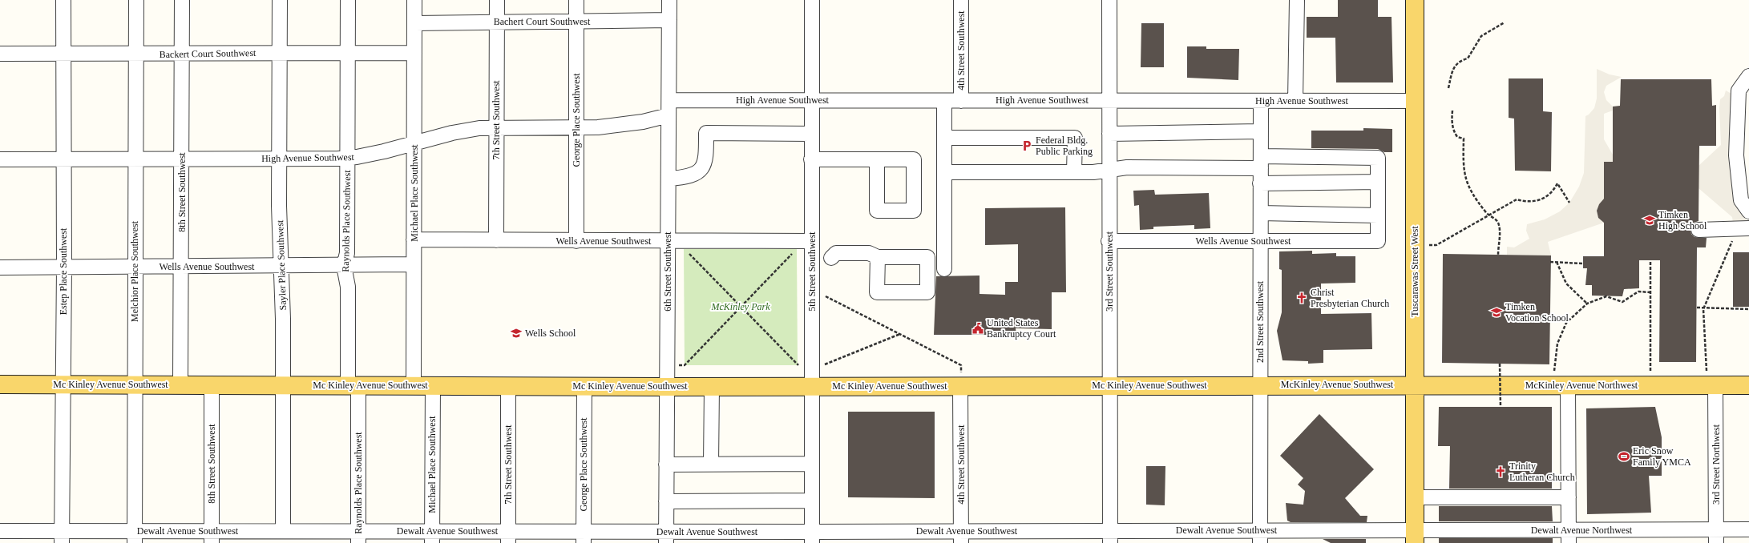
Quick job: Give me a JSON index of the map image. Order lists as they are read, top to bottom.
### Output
{
  "streets": {
    "main road": [
      "Tuscarawas Street West",
      "Mc Kinley Avenue Southwest",
      "McKinley Avenue Southwest",
      "McKinley Avenue Northwest"
    ],
    "street": [
      "Bachert Court Southwest",
      "4th Street Southwest",
      "Backert Court Southwest",
      "High Avenue Southwest",
      "7th Street Southwest",
      "George Place Southwest",
      "8th Street Southwest",
      "Michael Place Southwest",
      "Raynolds Place Southwest",
      "Wells Avenue Southwest",
      "Sayler Place Southwest",
      "Estep Place Southwest",
      "Melchior Place Southwest",
      "6th Street Southwest",
      "5th Street Southwest",
      "3rd Street Southwest",
      "2nd Street Southwest",
      "3rd Street Northwest",
      "Dewalt Avenue Southwest",
      "Dewalt Avenue Northwest"
    ]
  },
  "crossings": [
    ["Bachert Court Southwest", "7th Street Southwest"],
    ["Bachert Court Southwest", "George Place Southwest"],
    ["Bachert Court Southwest", "Michael Place Southwest"],
    ["Bachert Court Southwest", "6th Street Southwest"],
    ["4th Street Southwest", "High Avenue Southwest"],
    ["4th Street Southwest", "Mc Kinley Avenue Southwest"],
    ["4th Street Southwest", "Dewalt Avenue Southwest"],
    ["Backert Court Southwest", "8th Street Southwest"],
    ["Backert Court Southwest", "Michael Place Southwest"],
    ["Backert Court Southwest", "Raynolds Place Southwest"],
    ["Backert Court Southwest", "Sayler Place Southwest"],
    ["Backert Court Southwest", "Estep Place Southwest"],
    ["Backert Court Southwest", "Melchior Place Southwest"],
    ["High Avenue Southwest", "7th Street Southwest"],
    ["High Avenue Southwest", "George Place Southwest"],
    ["High Avenue Southwest", "8th Street Southwest"],
    ["High Avenue Southwest", "Michael Place Southwest"],
    ["High Avenue Southwest", "Raynolds Place Southwest"],
    ["High Avenue Southwest", "Sayler Place Southwest"],
    ["High Avenue Southwest", "Estep Place Southwest"],
    ["High Avenue Southwest", "Melchior Place Southwest"],
    ["High Avenue Southwest", "6th Street Southwest"],
    ["High Avenue Southwest", "5th Street Southwest"],
    ["High Avenue Southwest", "3rd Street Southwest"],
    ["High Avenue Southwest", "Tuscarawas Street West"],
    ["High Avenue Southwest", "2nd Street Southwest"],
    ["7th Street Southwest", "Wells Avenue Southwest"],
    ["7th Street Southwest", "Mc Kinley Avenue Southwest"],
    ["7th Street Southwest", "Dewalt Avenue Southwest"],
    ["George Place Southwest", "Wells Avenue Southwest"],
    ["George Place Southwest", "Mc Kinley Avenue Southwest"],
    ["George Place Southwest", "Dewalt Avenue Southwest"],
    ["8th Street Southwest", "Wells Avenue Southwest"],
    ["8th Street Southwest", "Mc Kinley Avenue Southwest"],
    ["8th Street Southwest", "Dewalt Avenue Southwest"],
    ["Michael Place Southwest", "Wells Avenue Southwest"],
    ["Michael Place Southwest", "Mc Kinley Avenue Southwest"],
    ["Michael Place Southwest", "Dewalt Avenue Southwest"],
    ["Raynolds Place Southwest", "Wells Avenue Southwest"],
    ["Raynolds Place Southwest", "Mc Kinley Avenue Southwest"],
    ["Raynolds Place Southwest", "Dewalt Avenue Southwest"],
    ["Wells Avenue Southwest", "Sayler Place Southwest"],
    ["Wells Avenue Southwest", "Estep Place Southwest"],
    ["Wells Avenue Southwest", "Melchior Place Southwest"],
    ["Wells Avenue Southwest", "6th Street Southwest"],
    ["Wells Avenue Southwest", "5th Street Southwest"],
    ["Wells Avenue Southwest", "3rd Street Southwest"],
    ["Wells Avenue Southwest", "2nd Street Southwest"],
    ["Sayler Place Southwest", "Mc Kinley Avenue Southwest"],
    ["Sayler Place Southwest", "Dewalt Avenue Southwest"],
    ["Estep Place Southwest", "Mc Kinley Avenue Southwest"],
    ["Estep Place Southwest", "Dewalt Avenue Southwest"],
    ["Melchior Place Southwest", "Mc Kinley Avenue Southwest"],
    ["Melchior Place Southwest", "Dewalt Avenue Southwest"],
    ["6th Street Southwest", "Mc Kinley Avenue Southwest"],
    ["6th Street Southwest", "Dewalt Avenue Southwest"],
    ["5th Street Southwest", "Mc Kinley Avenue Southwest"],
    ["5th Street Southwest", "Dewalt Avenue Southwest"],
    ["3rd Street Southwest", "Mc Kinley Avenue Southwest"],
    ["3rd Street Southwest", "Dewalt Avenue Southwest"],
    ["Tuscarawas Street West", "McKinley Avenue Southwest"],
    ["Tuscarawas Street West", "McKinley Avenue Northwest"],
    ["Tuscarawas Street West", "Dewalt Avenue Southwest"],
    ["Tuscarawas Street West", "Dewalt Avenue Northwest"],
    ["2nd Street Southwest", "Mc Kinley Avenue Southwest"],
    ["2nd Street Southwest", "McKinley Avenue Southwest"],
    ["2nd Street Southwest", "Dewalt Avenue Southwest"],
    ["Mc Kinley Avenue Southwest", "McKinley Avenue Southwest"],
    ["McKinley Avenue Southwest", "McKinley Avenue Northwest"],
    ["McKinley Avenue Northwest", "3rd Street Northwest"],
    ["3rd Street Northwest", "Dewalt Avenue Northwest"],
    ["Dewalt Avenue Southwest", "Dewalt Avenue Northwest"]
  ],
  "parks": ["McKinley Park"],
  "places": {
    "parking": ["Federal Bldg. Public Parking"],
    "school or university": ["Timken High School", "Timken Vocation School", "Wells School"],
    "church": ["Christ Presbyterian Church", "Trinity Lutheran Church"],
    "public building": ["United States Bankruptcy Court"],
    "sports": ["Eric Snow Family YMCA"]
  }
}
